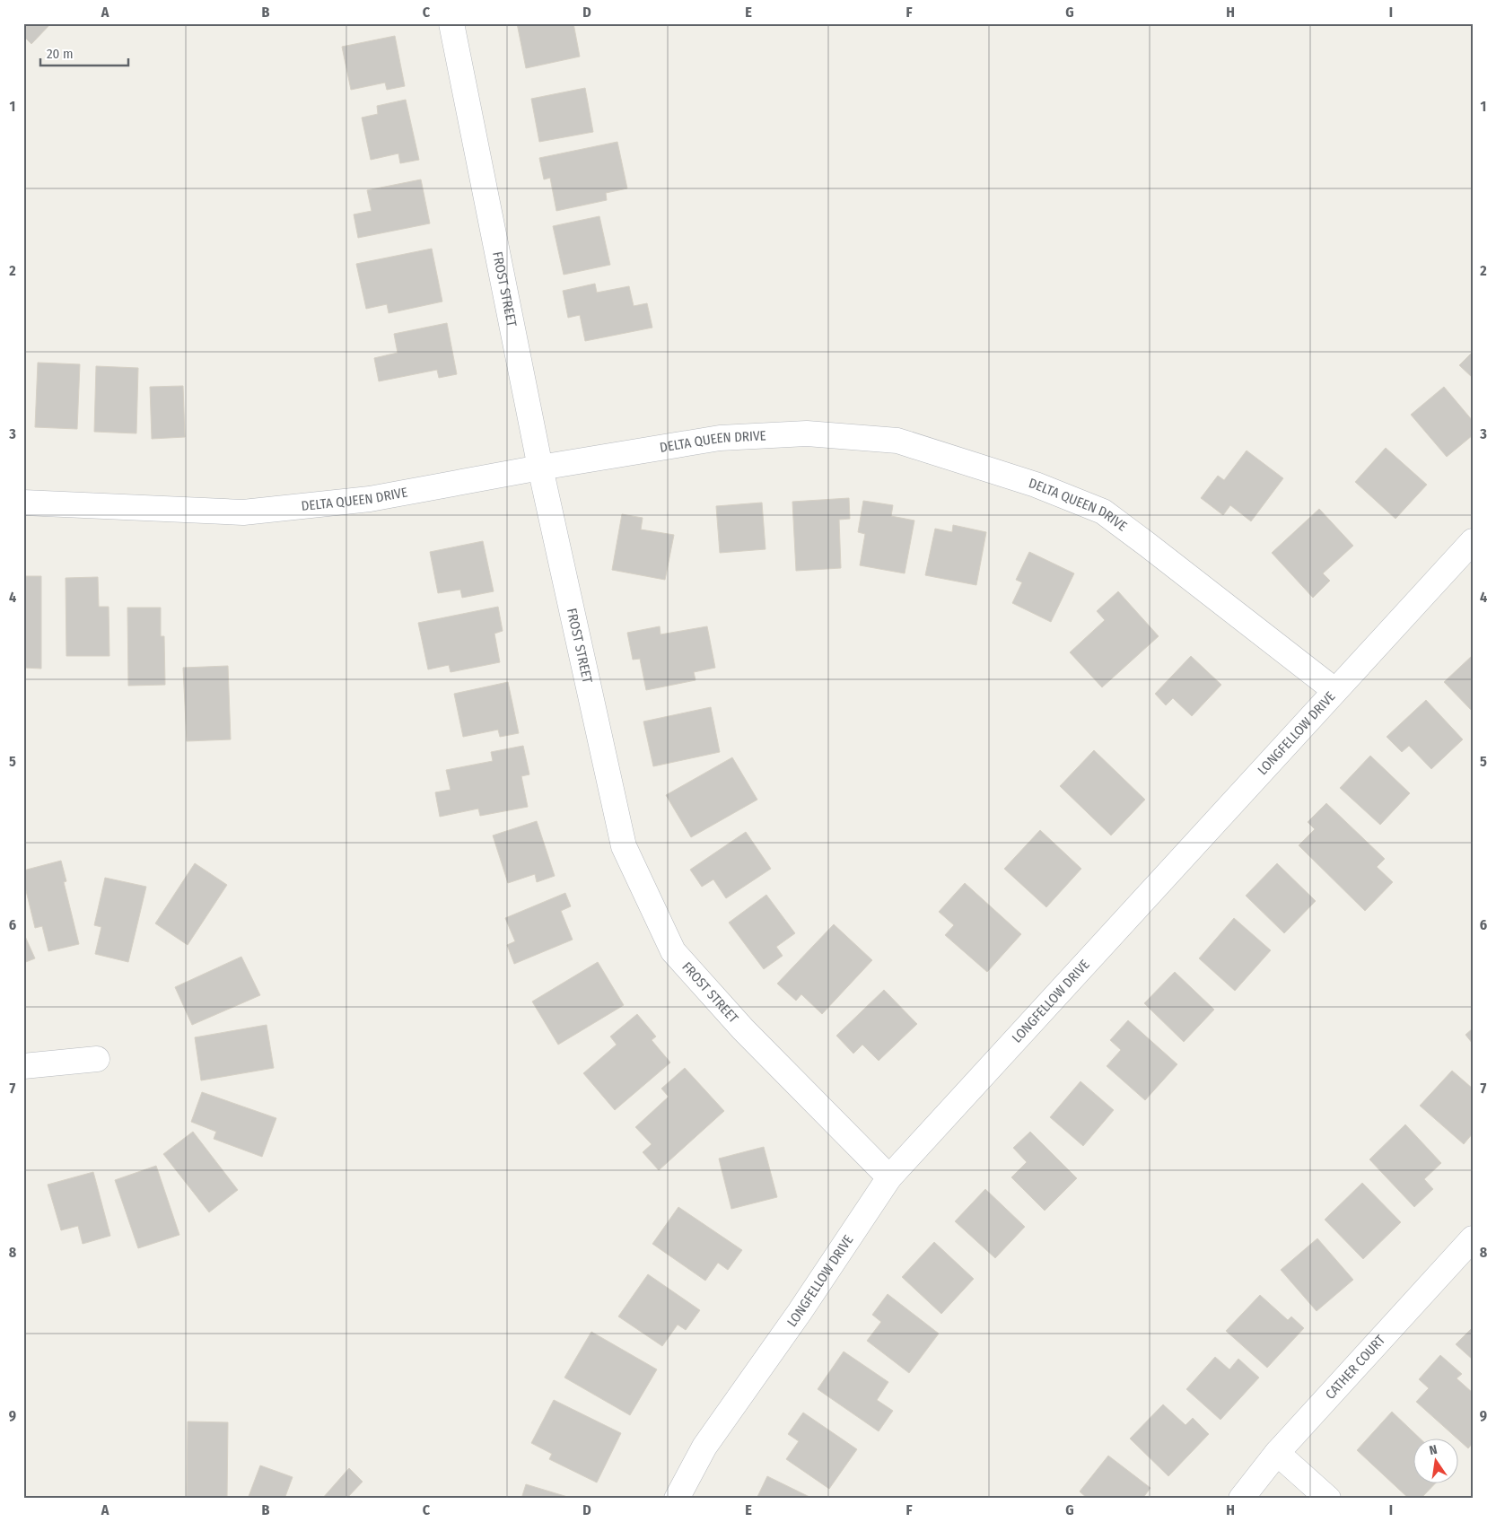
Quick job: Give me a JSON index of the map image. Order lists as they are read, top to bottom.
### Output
{
  "streets": {
    "street": [
      "FROST STREET",
      "DELTA QUEEN DRIVE",
      "LONGFELLOW DRIVE",
      "CATHER COURT"
    ]
  },
  "crossings": [
    ["FROST STREET", "DELTA QUEEN DRIVE"],
    ["FROST STREET", "LONGFELLOW DRIVE"],
    ["DELTA QUEEN DRIVE", "LONGFELLOW DRIVE"]
  ],
  "scale_bar": "20 m",
  "north": "top",
  "grid": {
    "columns": [
      "A",
      "B",
      "C",
      "D",
      "E",
      "F",
      "G",
      "H",
      "I"
    ],
    "rows": [
      "1",
      "2",
      "3",
      "4",
      "5",
      "6",
      "7",
      "8",
      "9"
    ]
  }
}
